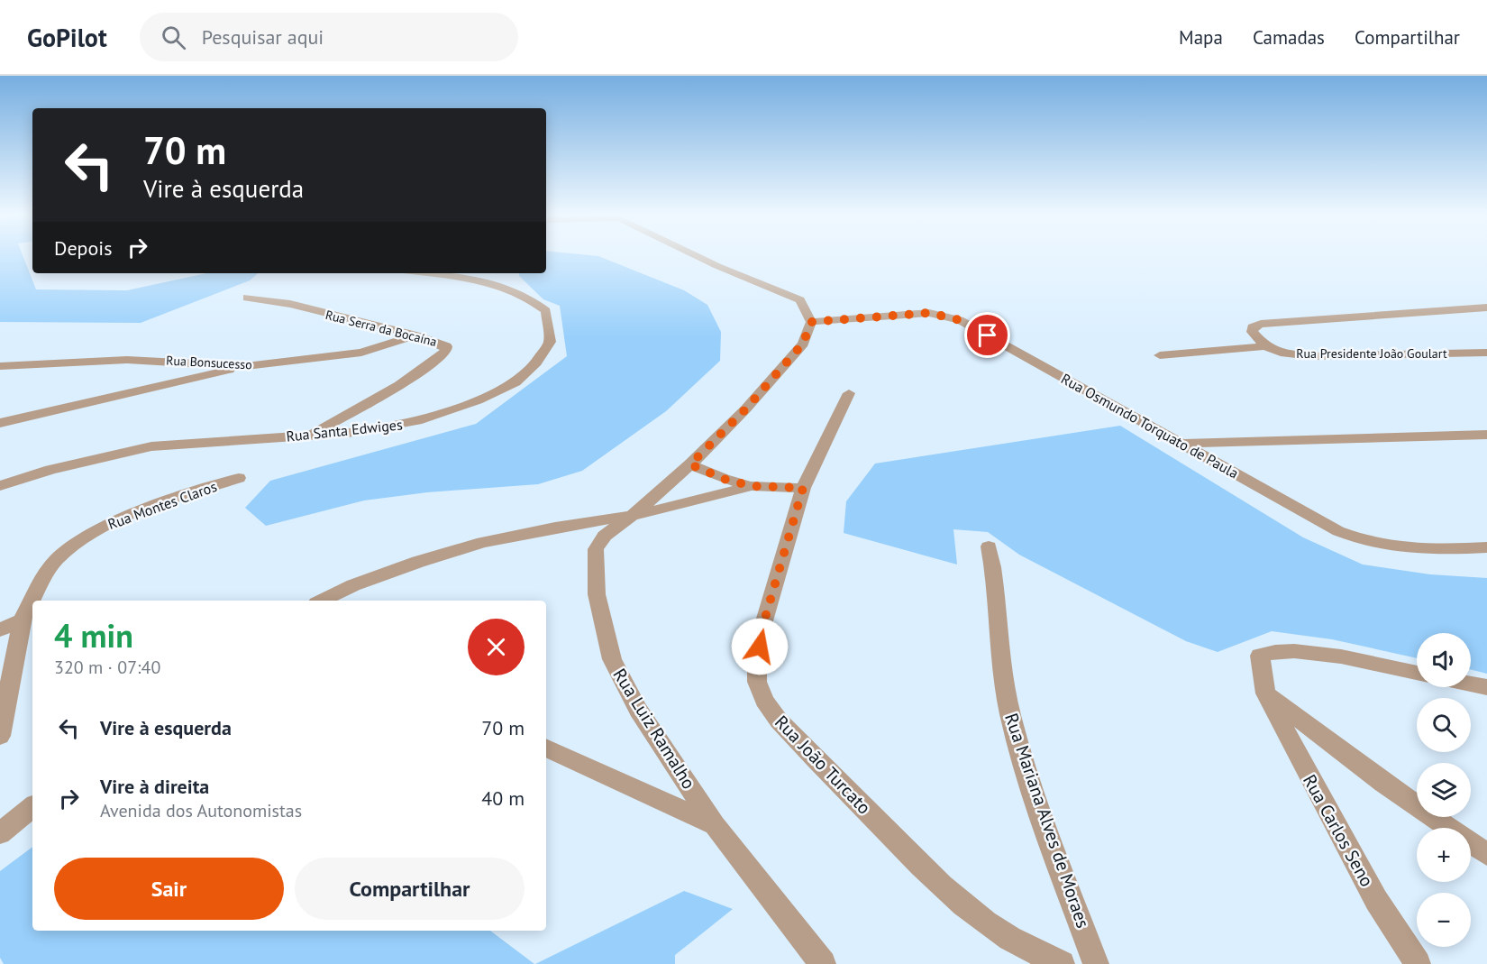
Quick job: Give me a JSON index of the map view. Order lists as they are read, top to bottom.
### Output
{
  "streets": {
    "street": [
      "Rua Serra da Bocaína",
      "Rua Presidente João Goulart",
      "Rua Bonsucesso",
      "Rua Osmundo Torquato de Paula",
      "Rua Santa Edwiges",
      "Rua Montes Claros",
      "Rua Luiz Ramalho",
      "Rua João Turcato",
      "Rua Mariana Alves de Moraes",
      "Rua Carlos Seno"
    ]
  },
  "crossings": [
    ["Rua Serra da Bocaína", "Rua Bonsucesso"],
    ["Rua Serra da Bocaína", "Rua Santa Edwiges"],
    ["Rua Osmundo Torquato de Paula", "Rua Luiz Ramalho"]
  ],
  "page": {
    "header": "GoPilot",
    "search": "Pesquisar aqui",
    "nav": ["Mapa", "Camadas", "Compartilhar"],
    "turn": ["70 m", "Vire à esquerda"],
    "then": "Depois",
    "heading": ["4 min", "320 m · 07:40"],
    "map_buttons": ["+", "−"],
    "list": [
      {
        "name": "Vire à esquerda",
        "value": "70 m"
      },
      {
        "name": "Vire à direita",
        "note": "Avenida dos Autonomistas",
        "value": "40 m"
      }
    ],
    "buttons": ["Sair", "Compartilhar"]
  }
}
